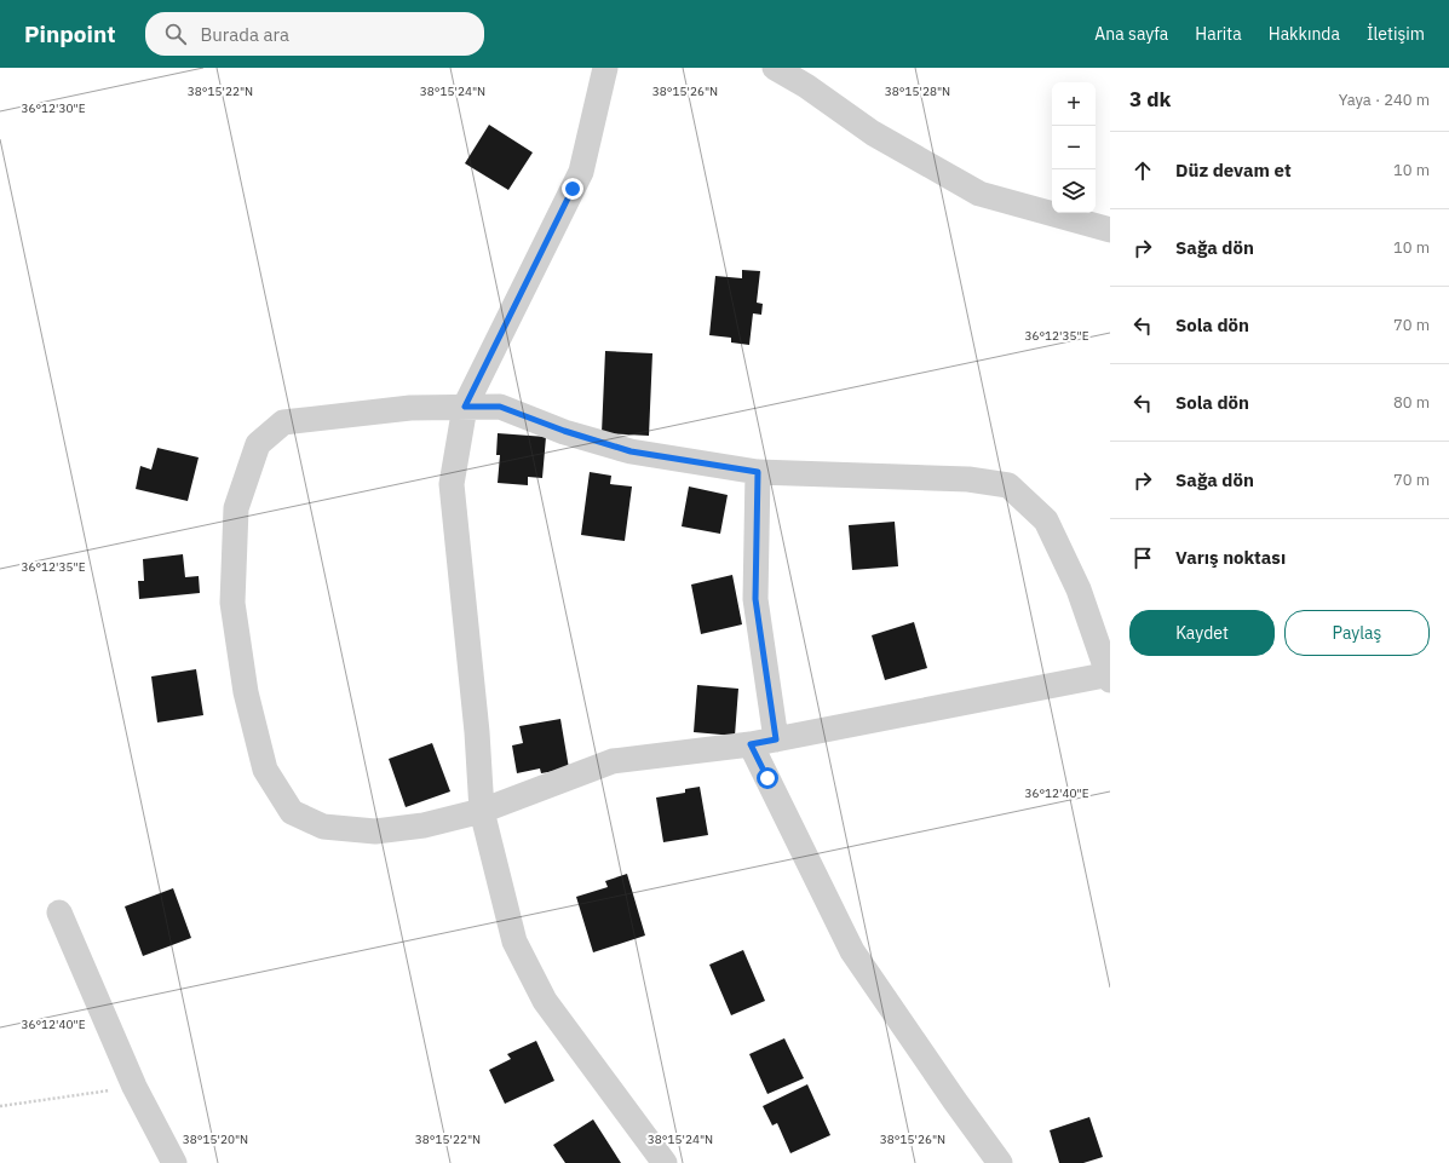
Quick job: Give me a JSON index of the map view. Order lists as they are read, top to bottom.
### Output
{
  "page": {
    "header": "Pinpoint",
    "search": "Burada ara",
    "nav": [
      "Ana sayfa",
      "Harita",
      "Hakkında",
      "İletişim"
    ],
    "heading": ["3 dk", "Yaya · 240 m"],
    "map_buttons": ["+", "−"],
    "list": [
      ["Düz devam et", "10 m"],
      ["Sağa dön", "10 m"],
      ["Sola dön", "70 m"],
      ["Sola dön", "80 m"],
      ["Sağa dön", "70 m"],
      "Varış noktası"
    ],
    "buttons": ["Kaydet", "Paylaş"]
  },
  "coordinates": [
    "38°15'22\"N",
    "38°15'24\"N",
    "38°15'26\"N",
    "38°15'28\"N",
    "36°12'30\"E",
    "36°12'35\"E",
    "36°12'40\"E",
    "38°15'20\"N"
  ]
}
